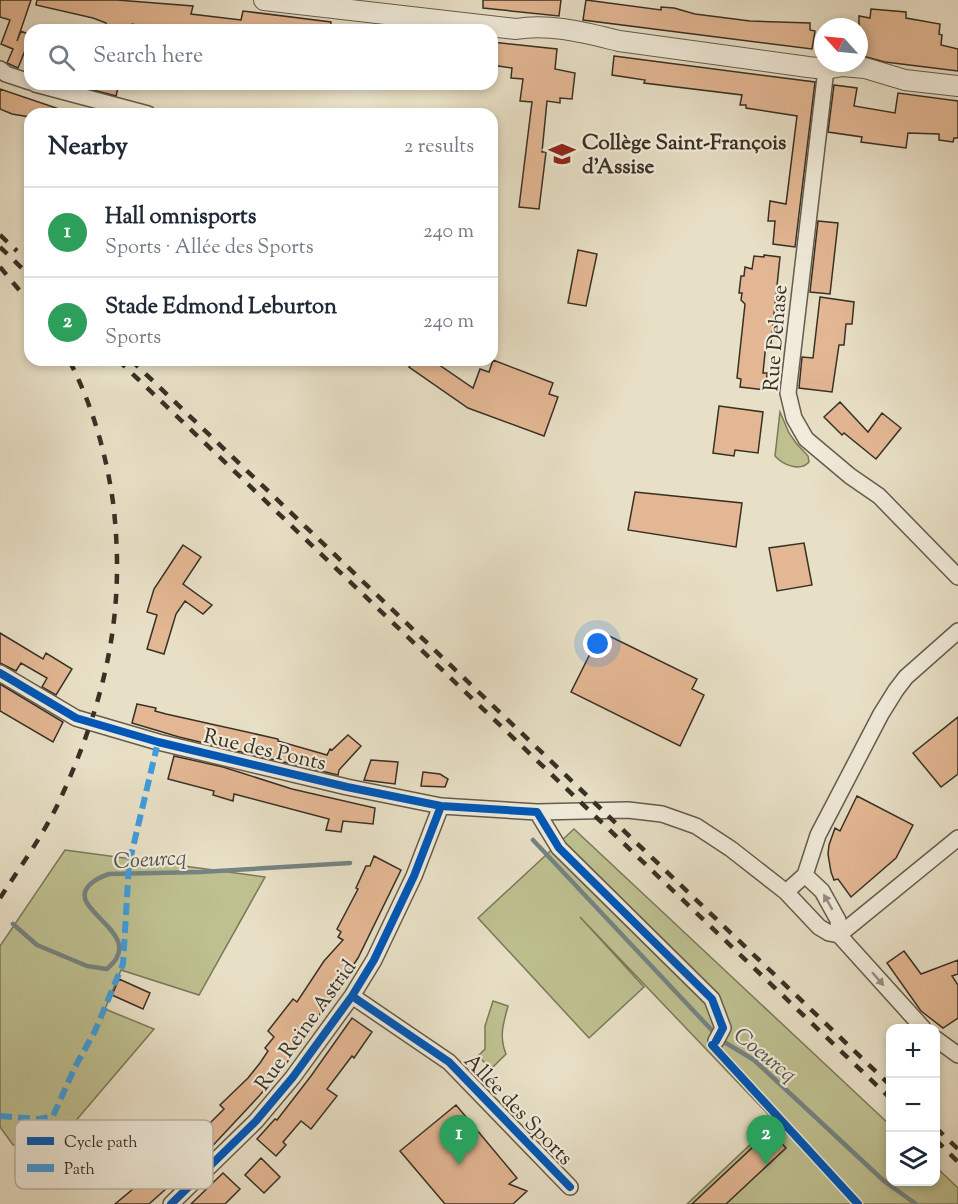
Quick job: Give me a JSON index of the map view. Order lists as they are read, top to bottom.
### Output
{
  "streets": {
    "street": [
      "Rue Dehase",
      "Rue des Ponts",
      "Rue Reine Astrid",
      "Allée des Sports"
    ]
  },
  "crossings": [
    ["Rue des Ponts", "Rue Reine Astrid"],
    ["Rue Reine Astrid", "Allée des Sports"]
  ],
  "water": ["Coeurcq"],
  "places": {
    "school or university": ["Collège Saint-François d'Assise"]
  },
  "legend": ["Cycle path", "Path"],
  "north": "top left",
  "page": {
    "search": "Search here",
    "heading": ["Nearby", "2 results"],
    "list": [
      {
        "mark": "1",
        "name": "Hall omnisports",
        "note": "Sports · Allée des Sports",
        "value": "240 m"
      },
      {
        "mark": "2",
        "name": "Stade Edmond Leburton",
        "note": "Sports",
        "value": "240 m"
      }
    ],
    "map_buttons": ["+", "−"],
    "pins": ["1", "2"]
  }
}
